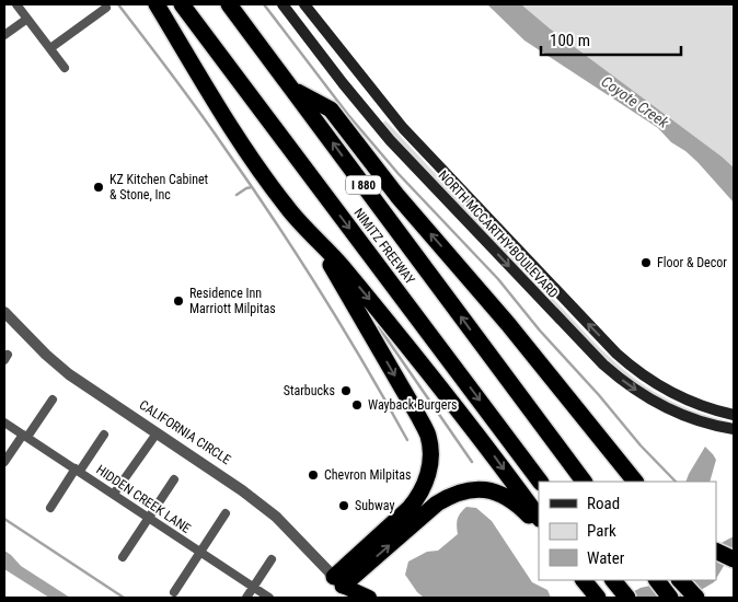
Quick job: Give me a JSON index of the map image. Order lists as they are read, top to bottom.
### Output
{
  "streets": {
    "highway": ["I 880", "NIMITZ FREEWAY", "CALIFORNIA CIRCLE"],
    "main road": ["NORTH MCCARTHY BOULEVARD"],
    "street": ["HIDDEN CREEK LANE"]
  },
  "water": ["Coyote Creek"],
  "places": [
    "KZ Kitchen Cabinet & Stone, Inc",
    "Floor & Decor",
    "Residence Inn Marriott Milpitas",
    "Starbucks",
    "Wayback Burgers",
    "Chevron Milpitas",
    "Subway"
  ],
  "legend": ["Road", "Park", "Water"],
  "scale_bar": "100 m"
}
